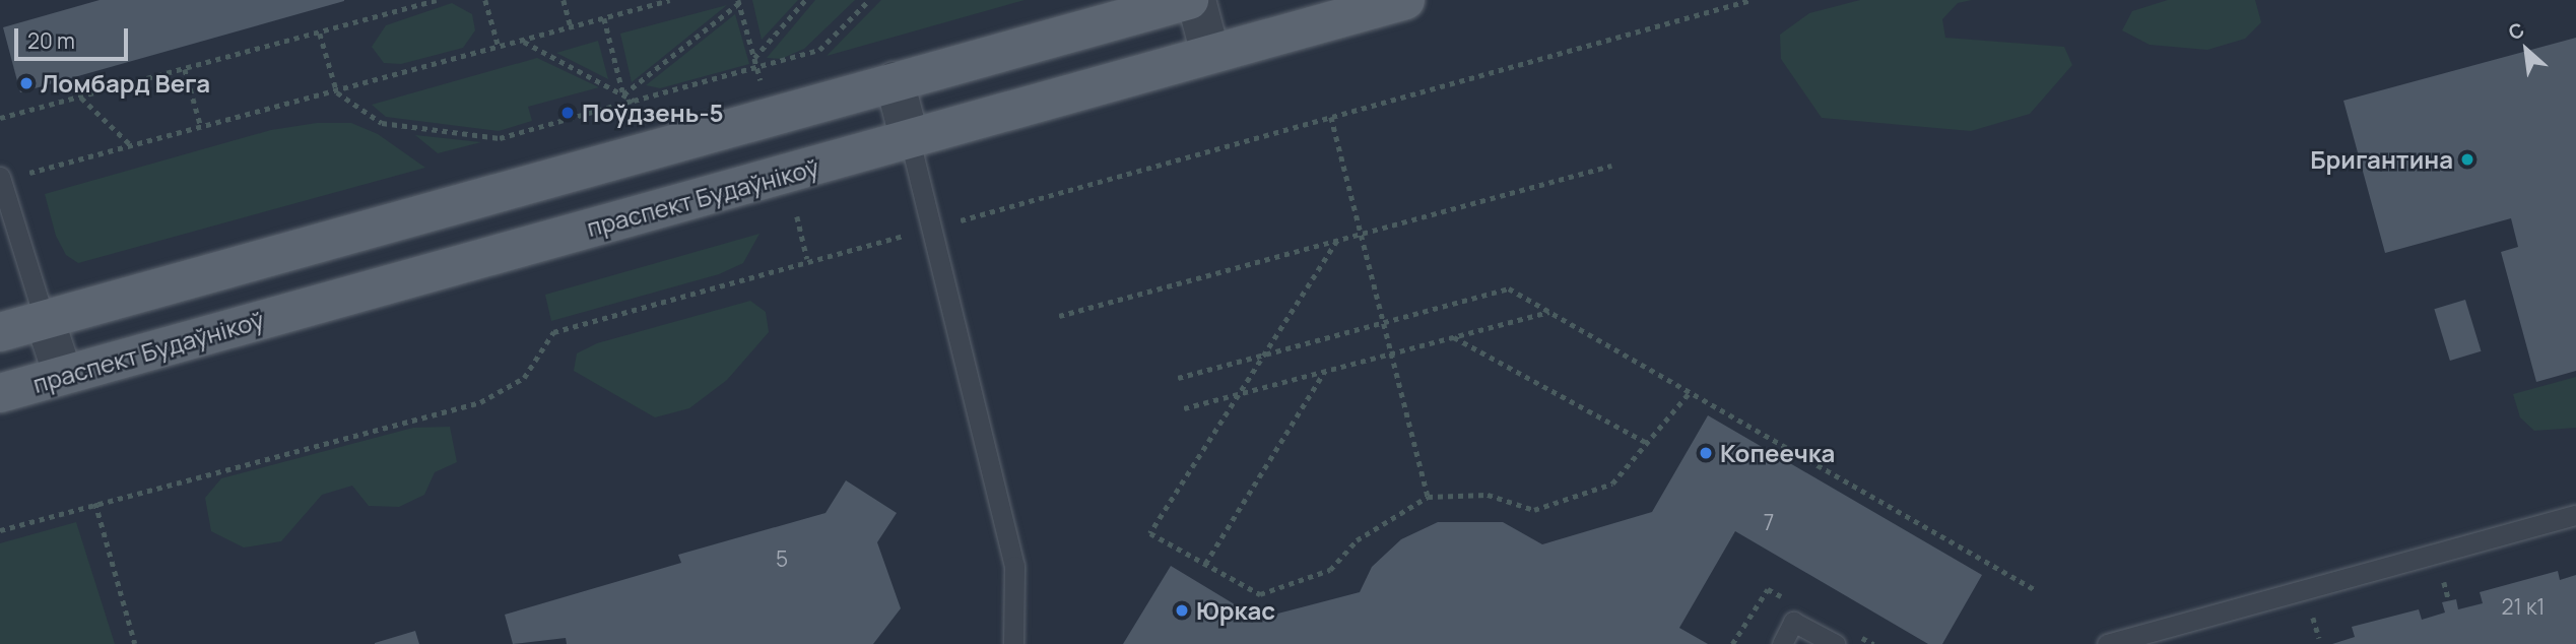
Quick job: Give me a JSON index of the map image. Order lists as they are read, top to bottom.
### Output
{
  "streets": {
    "main road": ["праспект Будаўнікоў"]
  },
  "places": [
    "Ломбард Вега",
    "Поўдзень-5",
    "Бригантина",
    "Копеечка",
    "Юркас"
  ],
  "house_numbers": ["7", "5", "21 к1"],
  "scale_bar": "20 m",
  "north": "top left"
}
